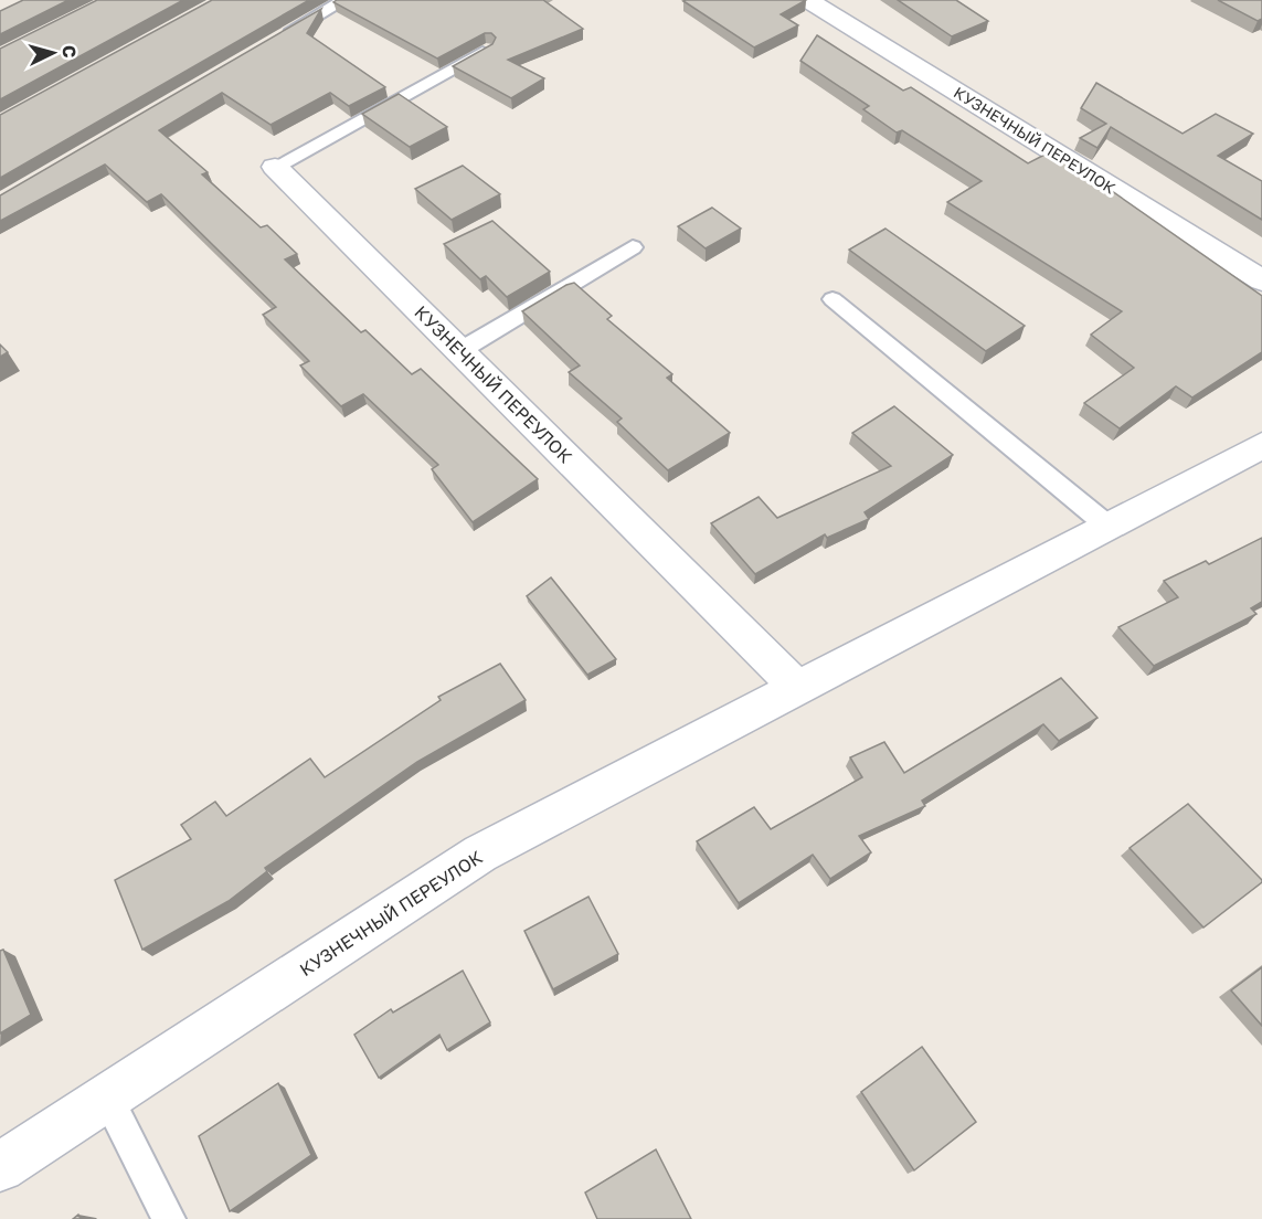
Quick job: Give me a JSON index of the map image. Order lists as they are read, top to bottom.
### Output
{
  "streets": {
    "street": ["КУЗНЕЧНЫЙ ПЕРЕУЛОК"]
  },
  "north": "right"
}
